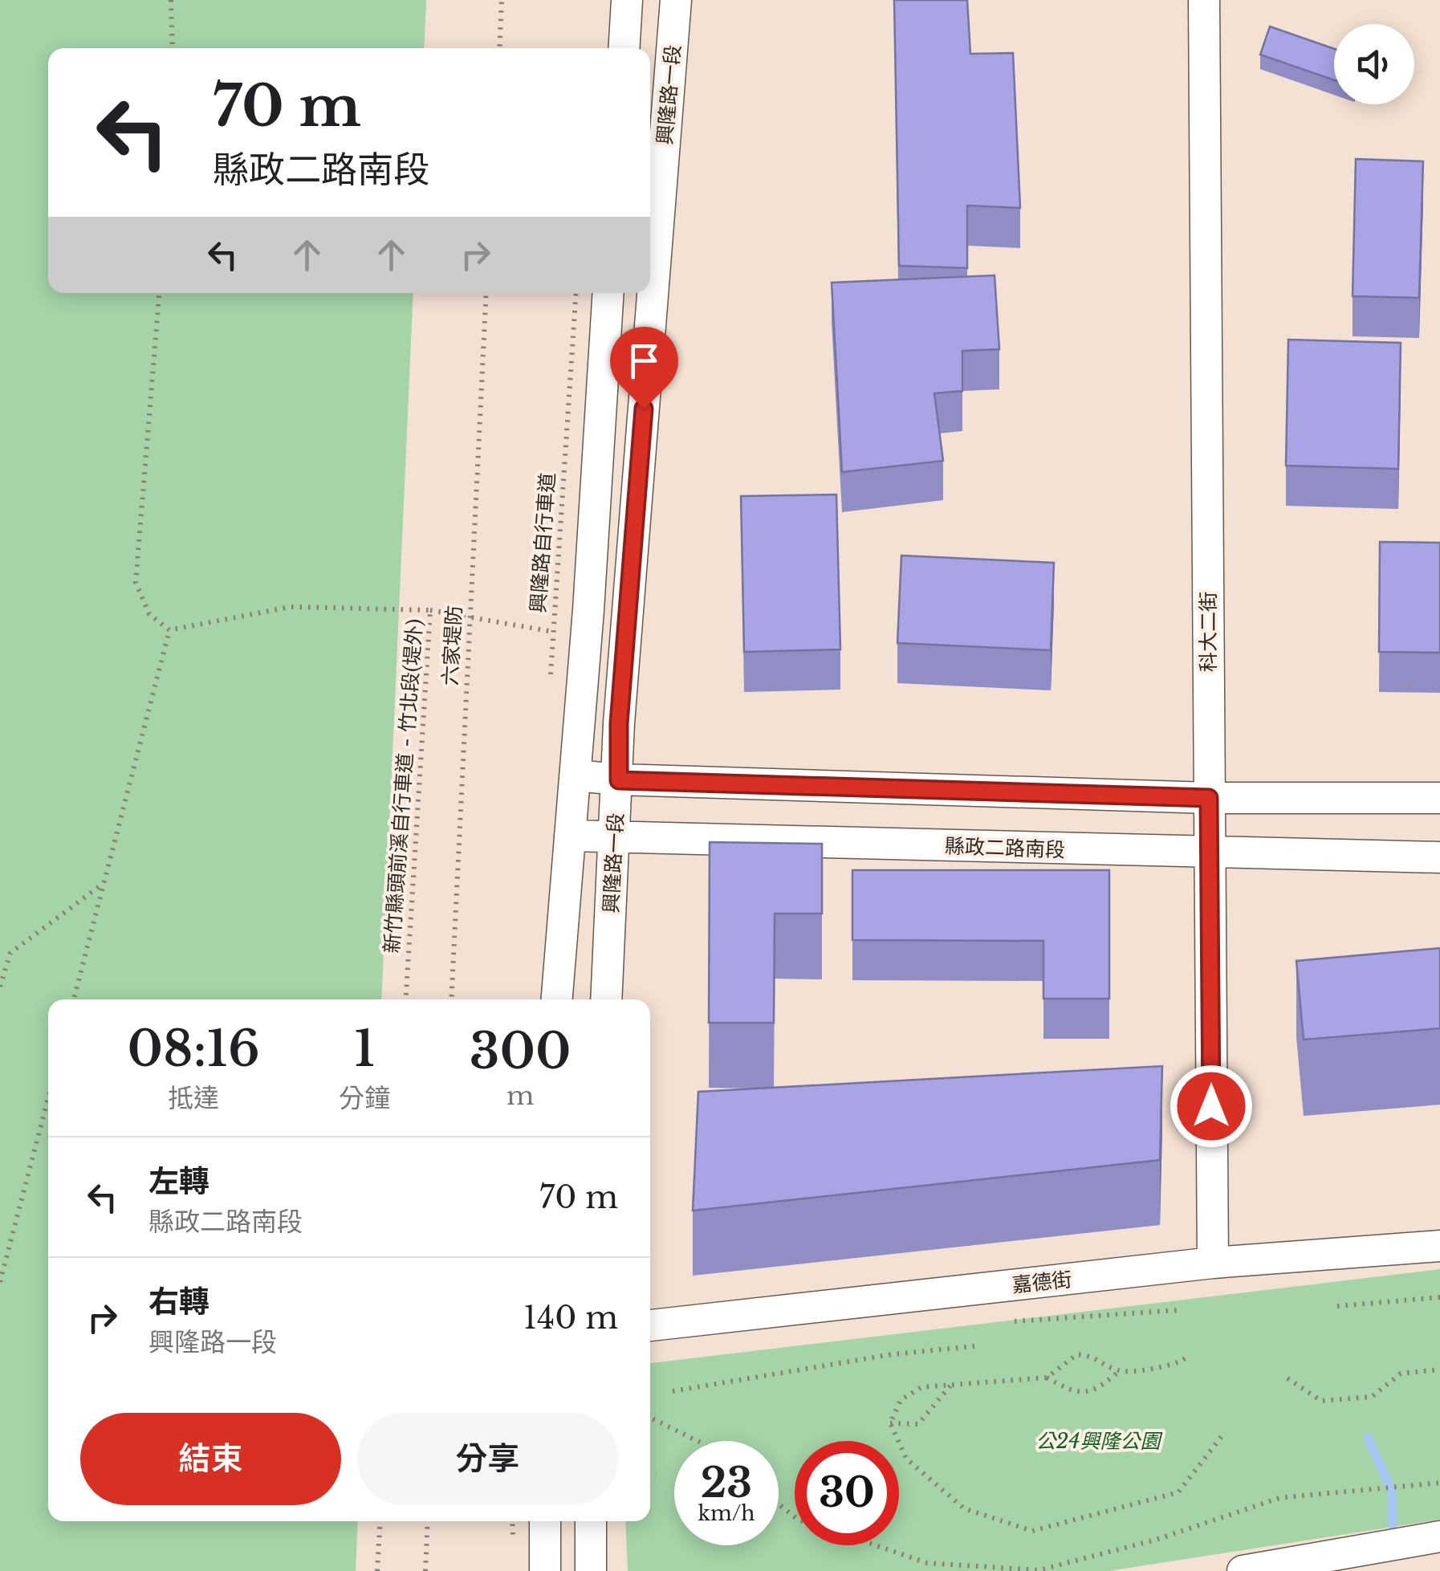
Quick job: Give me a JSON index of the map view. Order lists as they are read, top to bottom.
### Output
{
  "streets": {
    "street": [
      "興隆路一段",
      "科大二街",
      "縣政二路南段",
      "嘉德街"
    ],
    "path": ["興隆路自行車道", "六家堤防", "新竹縣頭前溪自行車道 - 竹北段(堤外)"]
  },
  "crossings": [
    ["興隆路一段", "縣政二路南段"],
    ["科大二街", "縣政二路南段"],
    ["科大二街", "嘉德街"]
  ],
  "parks": ["公24興隆公園"],
  "page": {
    "turn": ["70 m", "縣政二路南段"],
    "eta": [
      "08:16",
      "抵達",
      "1",
      "分鐘",
      "300",
      "m"
    ],
    "list": [
      {
        "name": "左轉",
        "note": "縣政二路南段",
        "value": "70 m"
      },
      {
        "name": "右轉",
        "note": "興隆路一段",
        "value": "140 m"
      }
    ],
    "buttons": ["結束", "分享"],
    "speed": "23 km/h",
    "limit": "30"
  }
}
